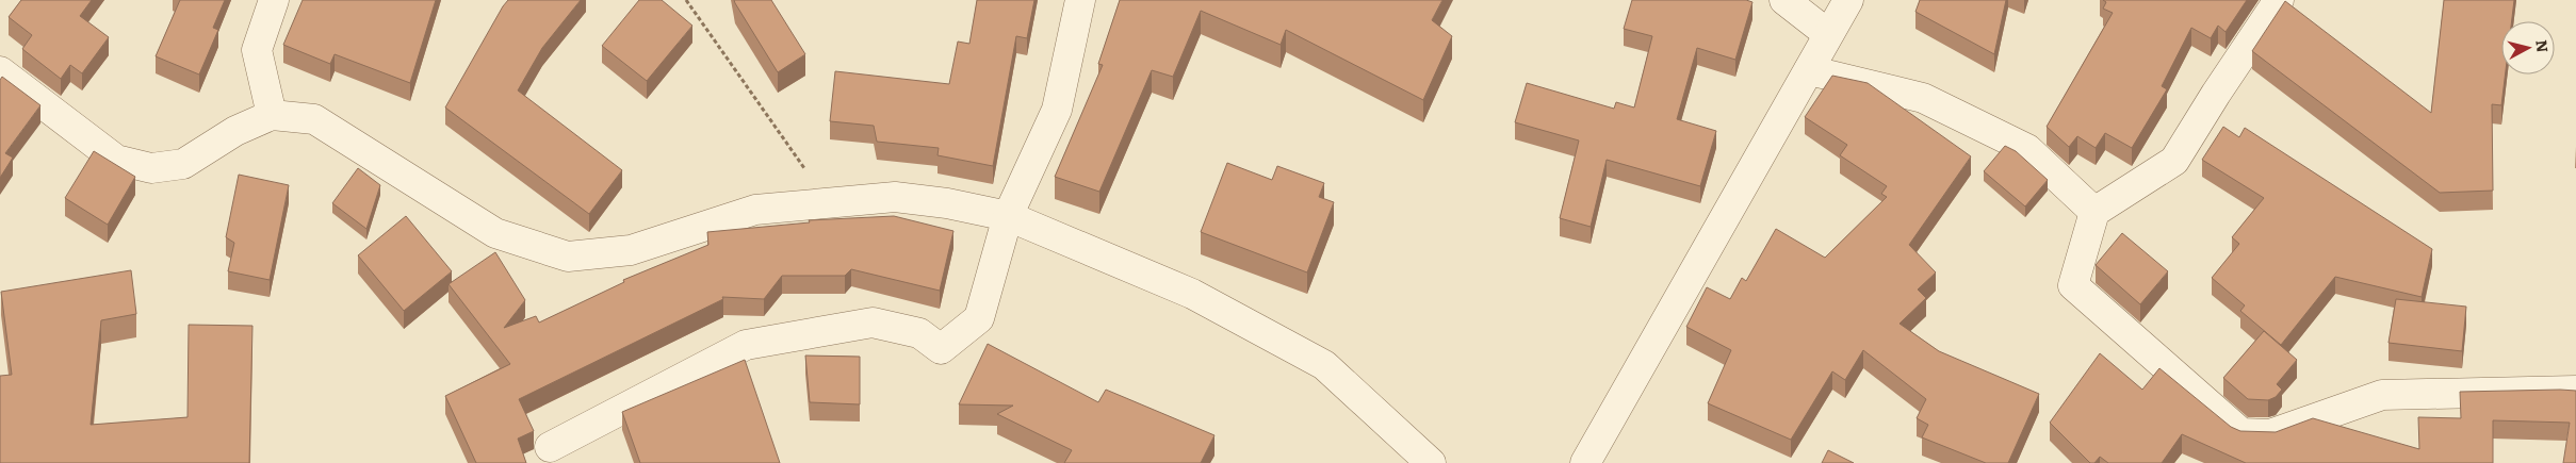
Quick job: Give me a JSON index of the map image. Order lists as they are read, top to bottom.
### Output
{
  "north": "right"
}
